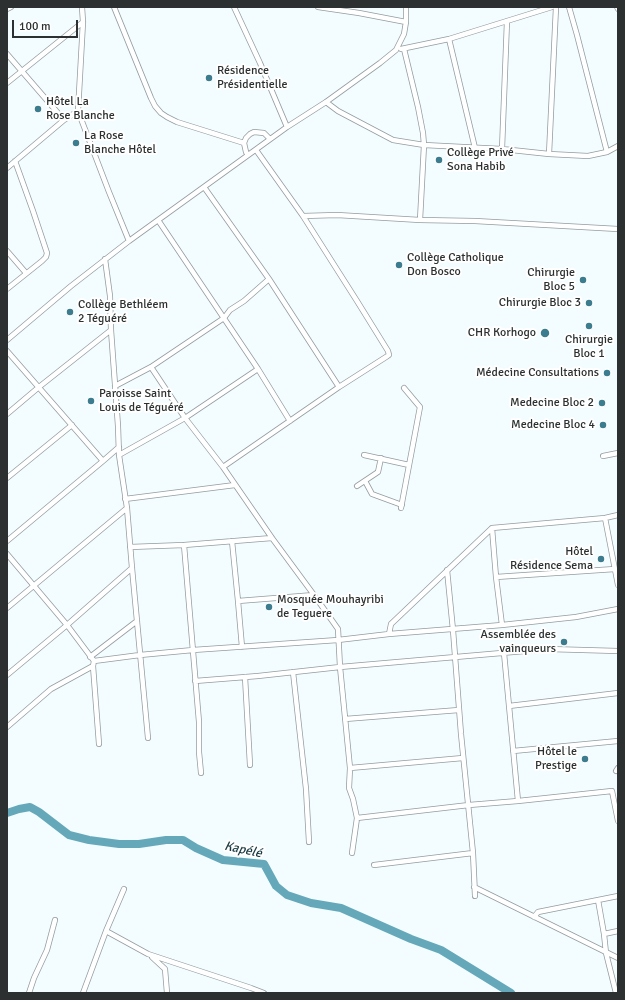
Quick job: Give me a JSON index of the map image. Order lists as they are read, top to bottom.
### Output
{
  "water": ["Kapélé"],
  "places": [
    "Résidence Présidentielle",
    "Hôtel La Rose Blanche",
    "La Rose Blanche Hôtel",
    "Collège Privé Sona Habib",
    "Collège Catholique Don Bosco",
    "Chirurgie Bloc 5",
    "Chirurgie Bloc 3",
    "Collège Bethléem 2 Téguéré",
    "Chirurgie Bloc 1",
    "CHR Korhogo",
    "Médecine Consultations",
    "Paroisse Saint Louis de Téguéré",
    "Medecine Bloc 2",
    "Medecine Bloc 4",
    "Hôtel Résidence Sema",
    "Mosquée Mouhayribi de Teguere",
    "Assemblée des vainqueurs",
    "Hôtel le Prestige"
  ],
  "scale_bar": "100 m"
}
